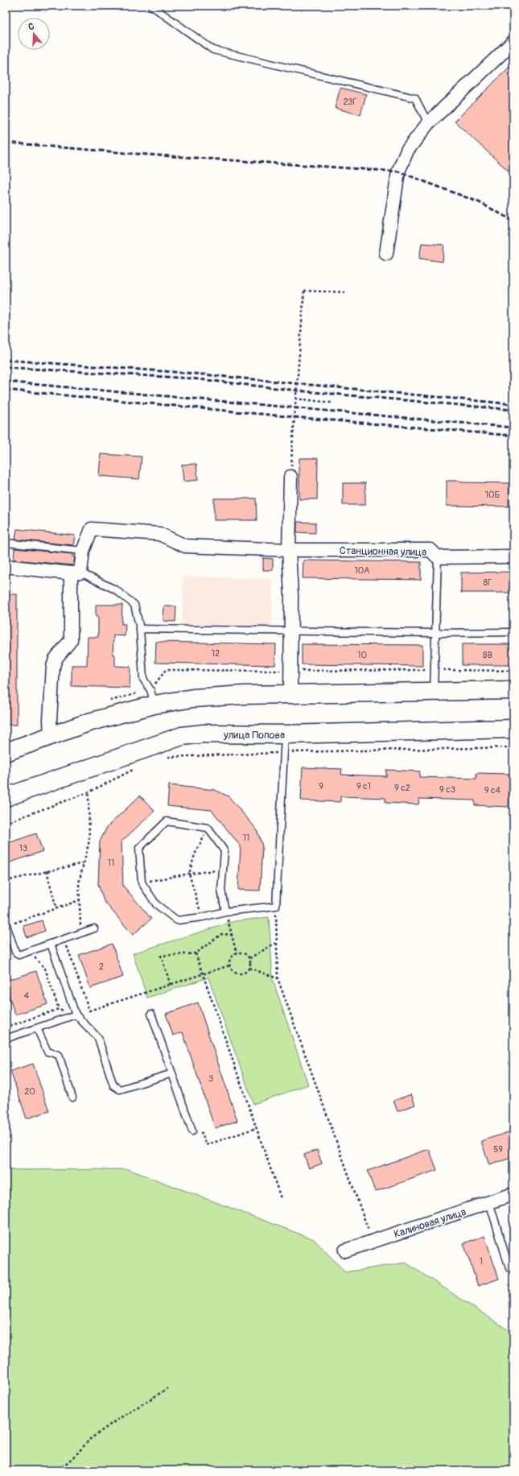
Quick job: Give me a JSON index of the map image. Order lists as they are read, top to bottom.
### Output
{
  "streets": {
    "street": ["Станционная улица", "улица Попова", "Калиновая улица"]
  },
  "house_numbers": [
    "23Г",
    "10Б",
    "10А",
    "8Г",
    "12",
    "10",
    "8В",
    "9",
    "9 с1",
    "9 с2",
    "9 с3",
    "9 с4",
    "11",
    "13",
    "11",
    "2",
    "4",
    "3",
    "20",
    "59",
    "1"
  ],
  "north": "top"
}
